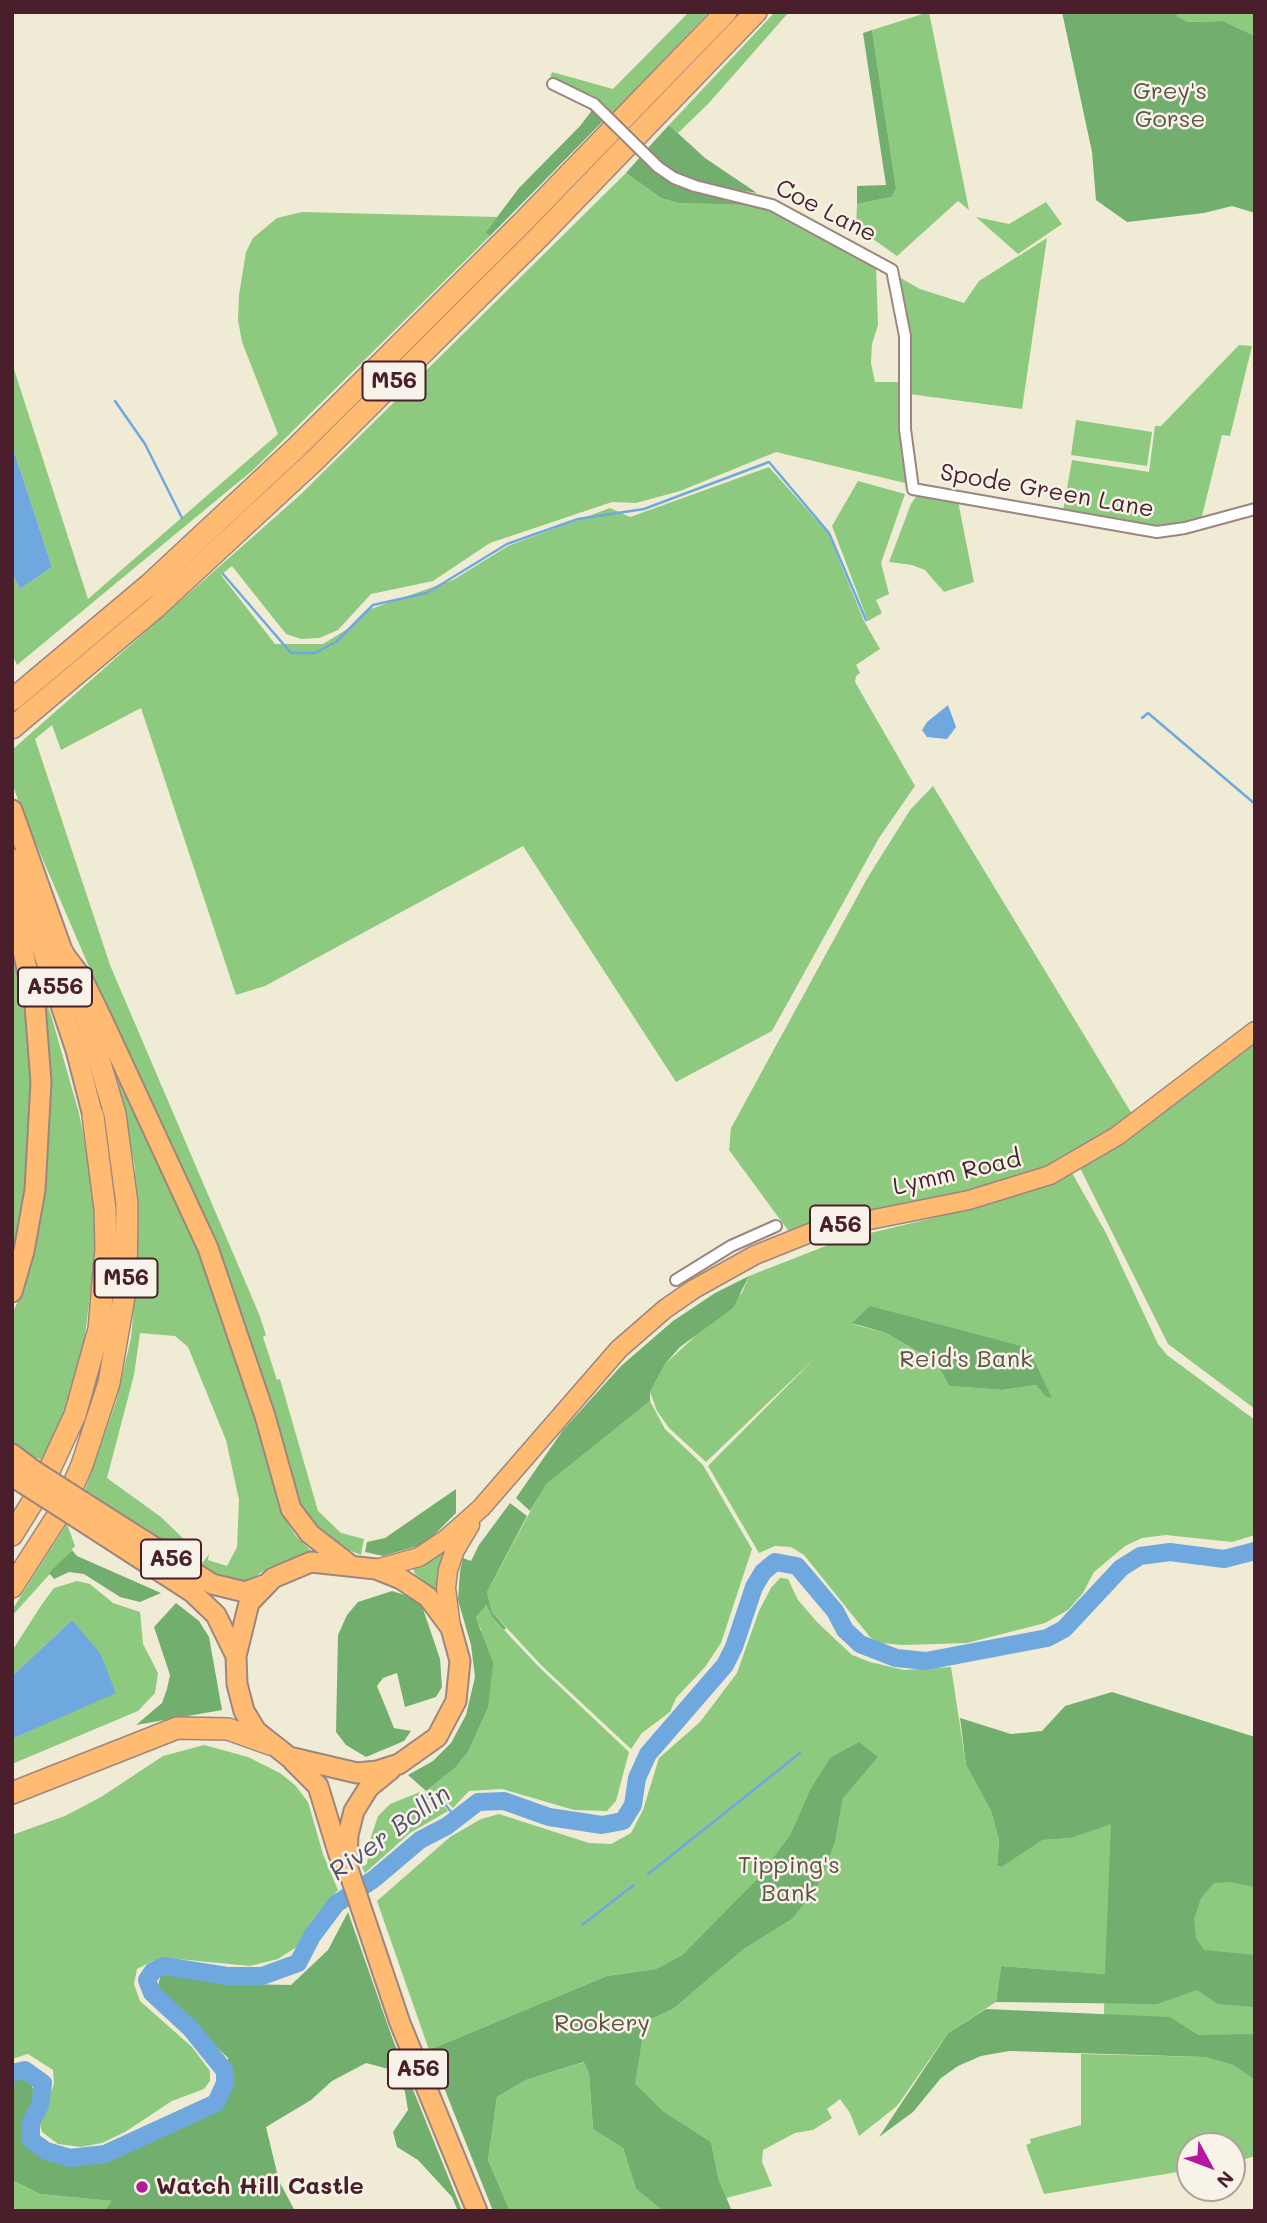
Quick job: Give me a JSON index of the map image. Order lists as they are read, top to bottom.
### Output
{
  "streets": {
    "highway": ["M56", "A556", "A56"],
    "main road": ["Lymm Road"],
    "street": ["Coe Lane", "Spode Green Lane"]
  },
  "crossings": [
    ["Coe Lane", "Spode Green Lane"],
    ["M56", "A556"],
    ["Lymm Road", "A56"]
  ],
  "water": ["River Bollin"],
  "parks": [
    "Grey's Gorse",
    "Reid's Bank",
    "Tipping's Bank",
    "Rookery"
  ],
  "places": ["Watch Hill Castle"],
  "north": "bottom right"
}
